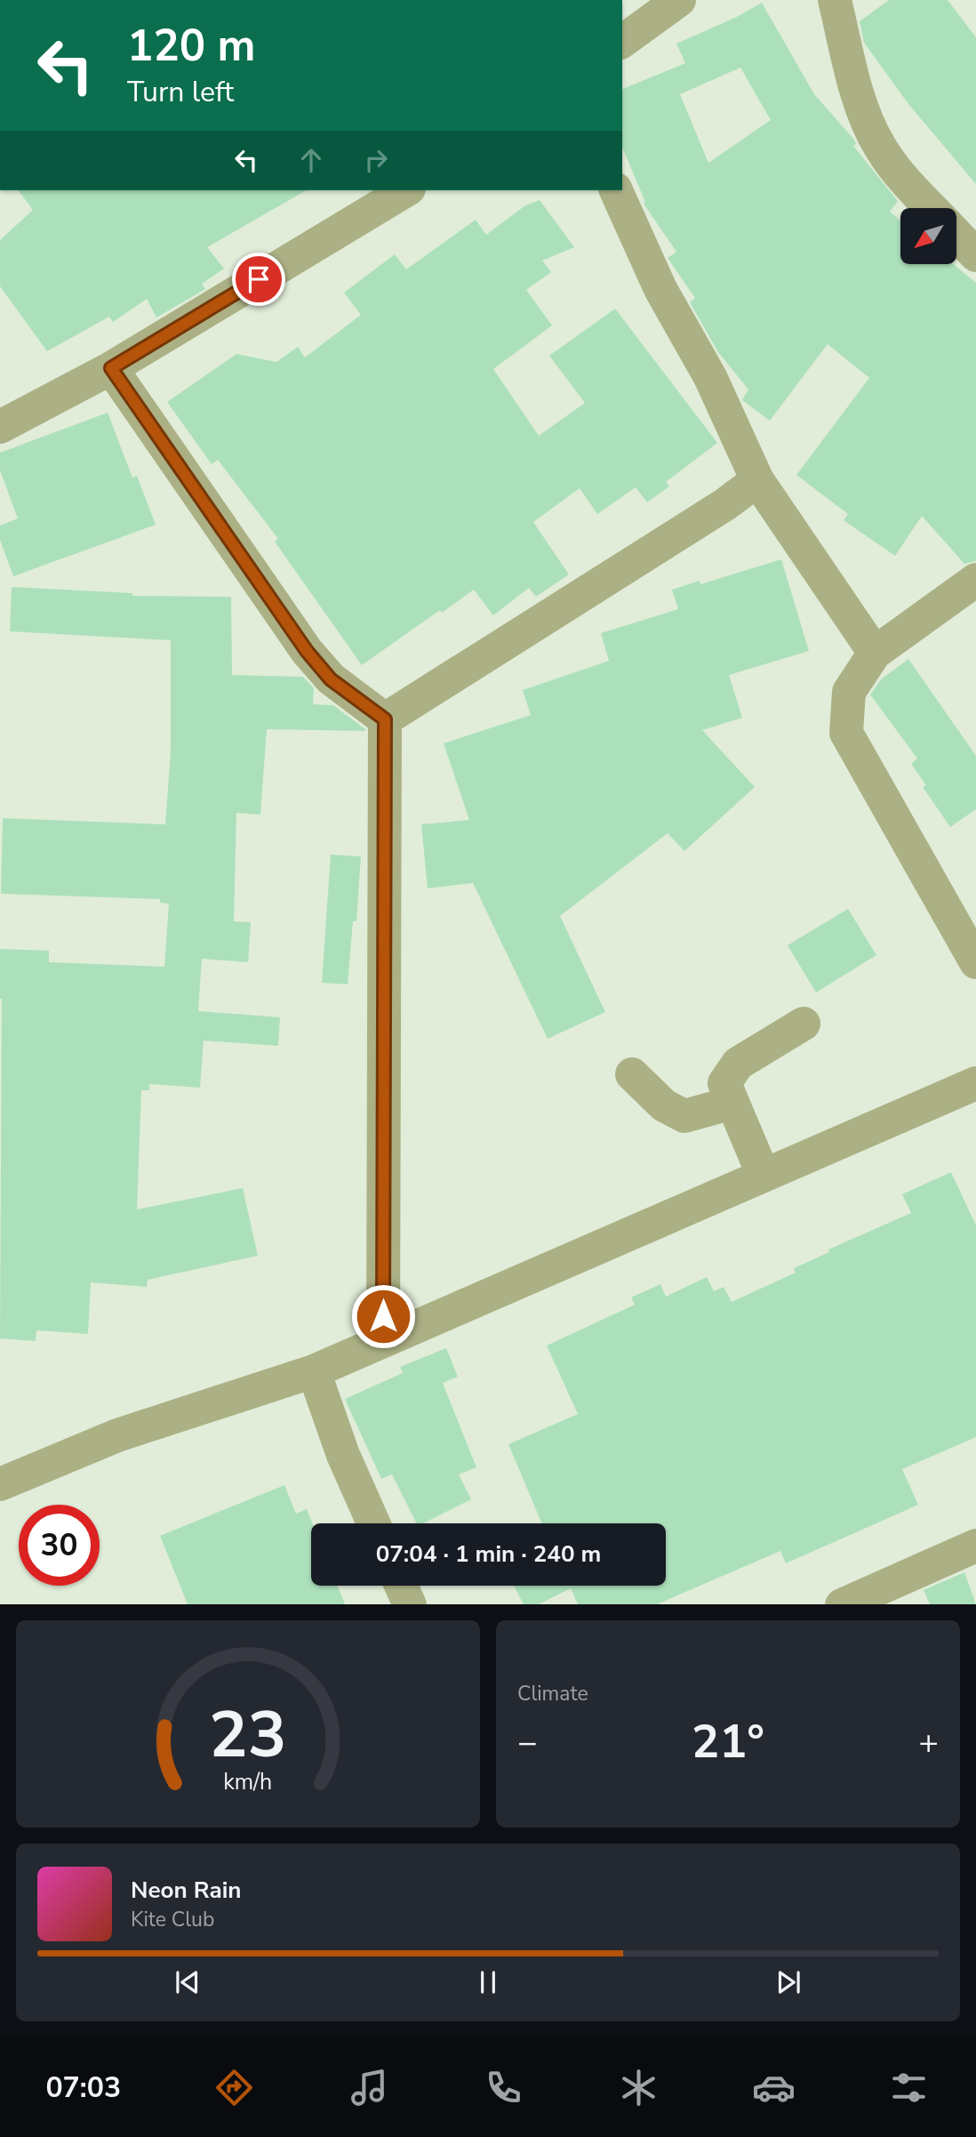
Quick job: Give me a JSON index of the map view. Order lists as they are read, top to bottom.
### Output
{
  "north": "bottom left",
  "page": {
    "turn": ["120 m", "Turn left"],
    "limit": "30",
    "trip": "07:04 · 1 min · 240 m",
    "tile": "Climate",
    "heat": ["−", "21°", "+"],
    "song": ["Neon Rain", "Kite Club"],
    "tabs": "07:03",
    "gauge": ["23", "km/h"]
  }
}
